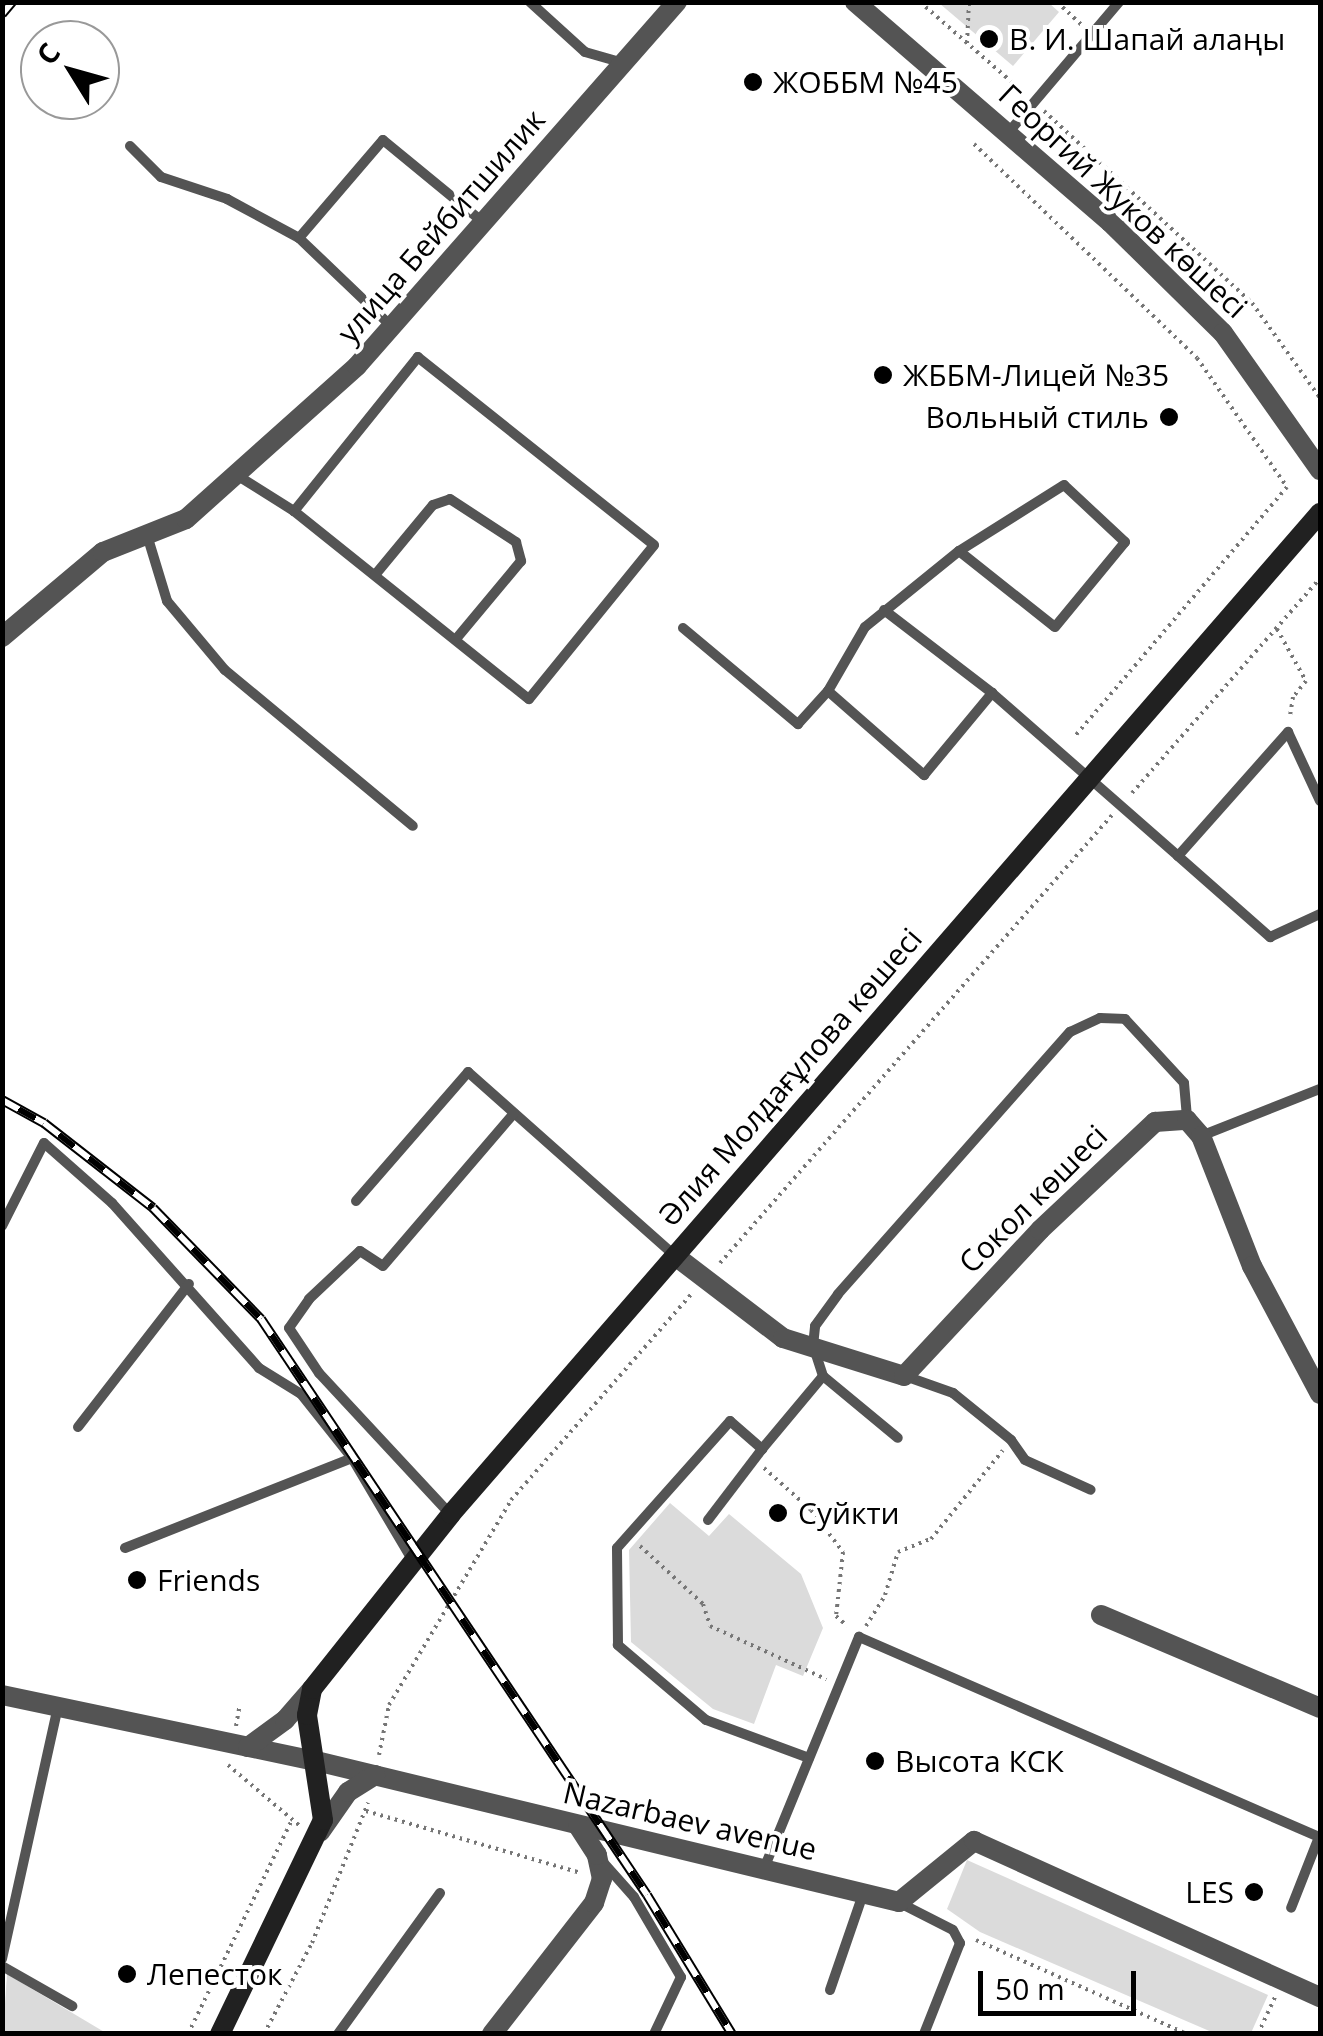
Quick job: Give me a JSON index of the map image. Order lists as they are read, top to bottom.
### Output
{
  "streets": {
    "main road": ["Әлия Молдағұлова көшесі"],
    "street": [
      "Георгий Жуков көшесі",
      "улица Бейбитшилик",
      "Сокол көшесі",
      "Nazarbaev avenue"
    ]
  },
  "places": [
    "В. И. Шапай алаңы",
    "ЖОББМ №45",
    "ЖББМ-Лицей №35",
    "Вольный стиль",
    "Суйкти",
    "Friends",
    "Высота КСК",
    "LES",
    "Лепесток"
  ],
  "scale_bar": "50 m",
  "north": "top left"
}
